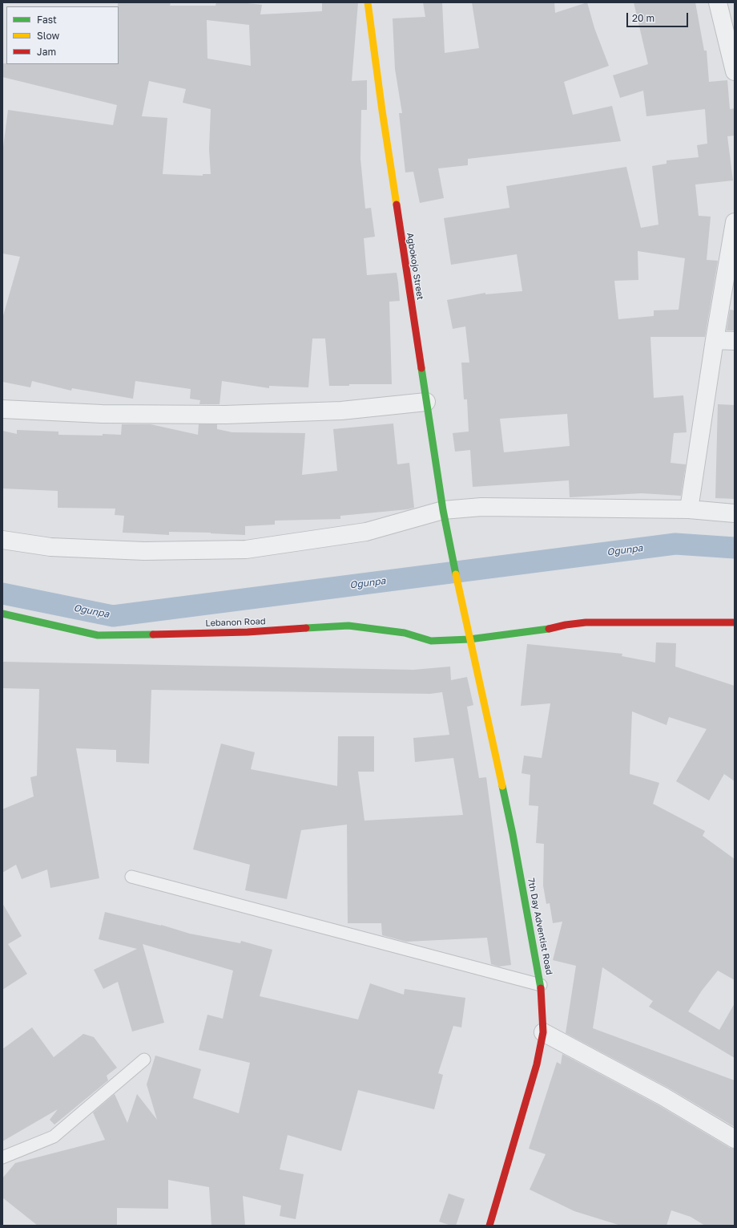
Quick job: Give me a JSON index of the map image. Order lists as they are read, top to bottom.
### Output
{
  "streets": {
    "street": ["Agbokojo Street", "Lebanon Road", "7th Day Adventist Road"]
  },
  "crossings": [
    ["Agbokojo Street", "7th Day Adventist Road"],
    ["Lebanon Road", "7th Day Adventist Road"]
  ],
  "water": ["Ogunpa"],
  "legend": ["Fast", "Slow", "Jam"],
  "scale_bar": "20 m"
}
